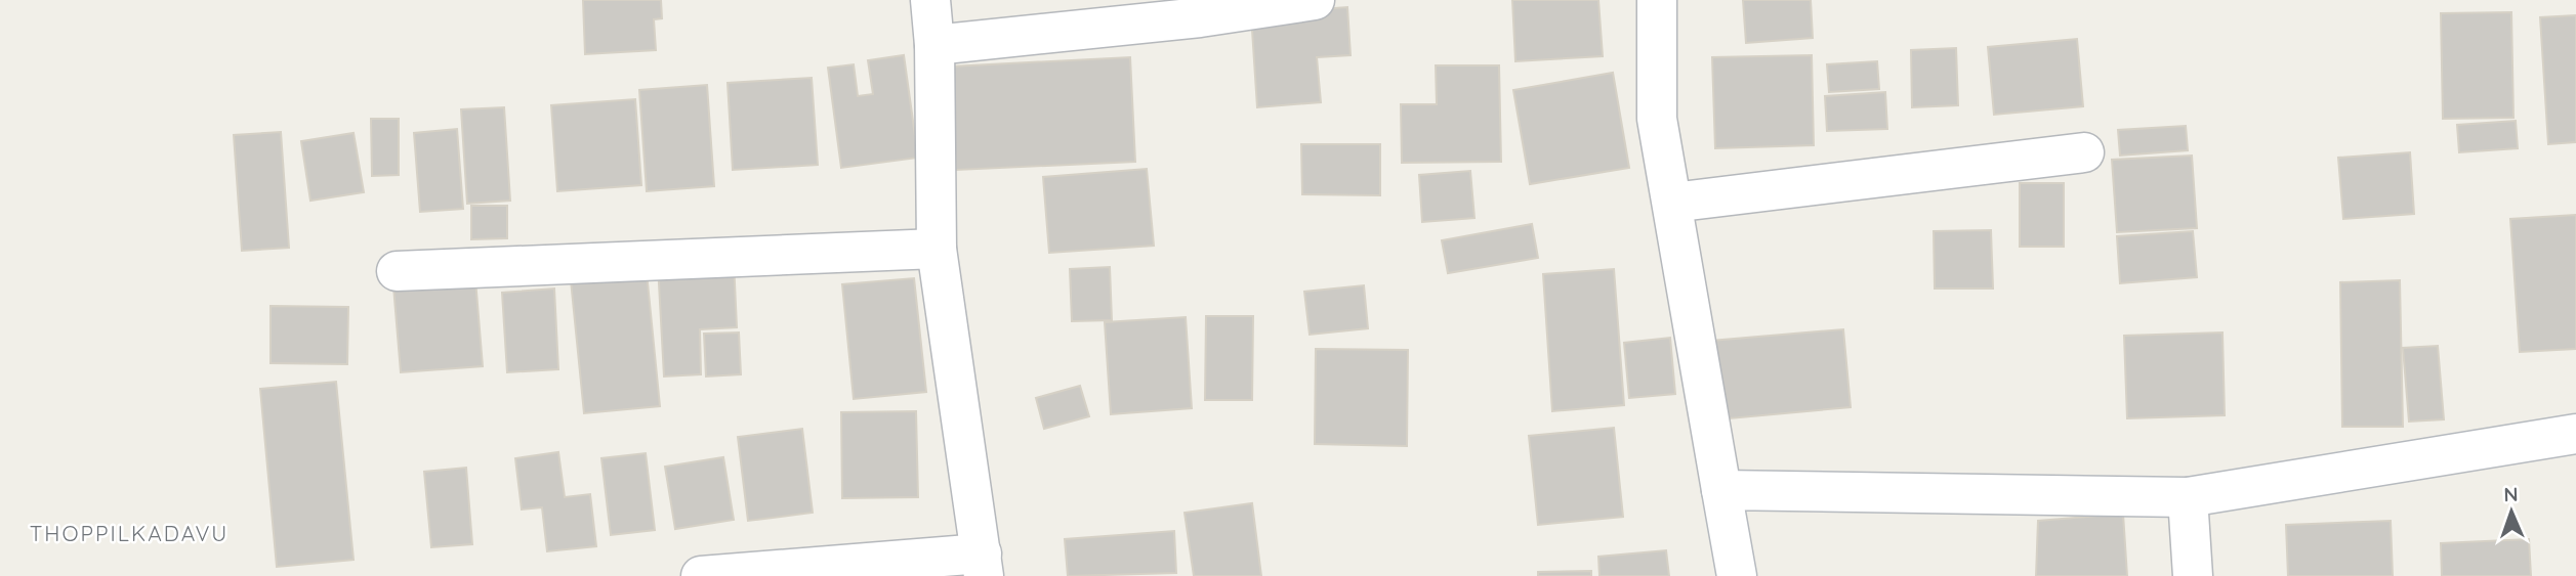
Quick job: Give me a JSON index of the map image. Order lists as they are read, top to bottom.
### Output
{
  "districts": ["THOPPILKADAVU"],
  "north": "top"
}
